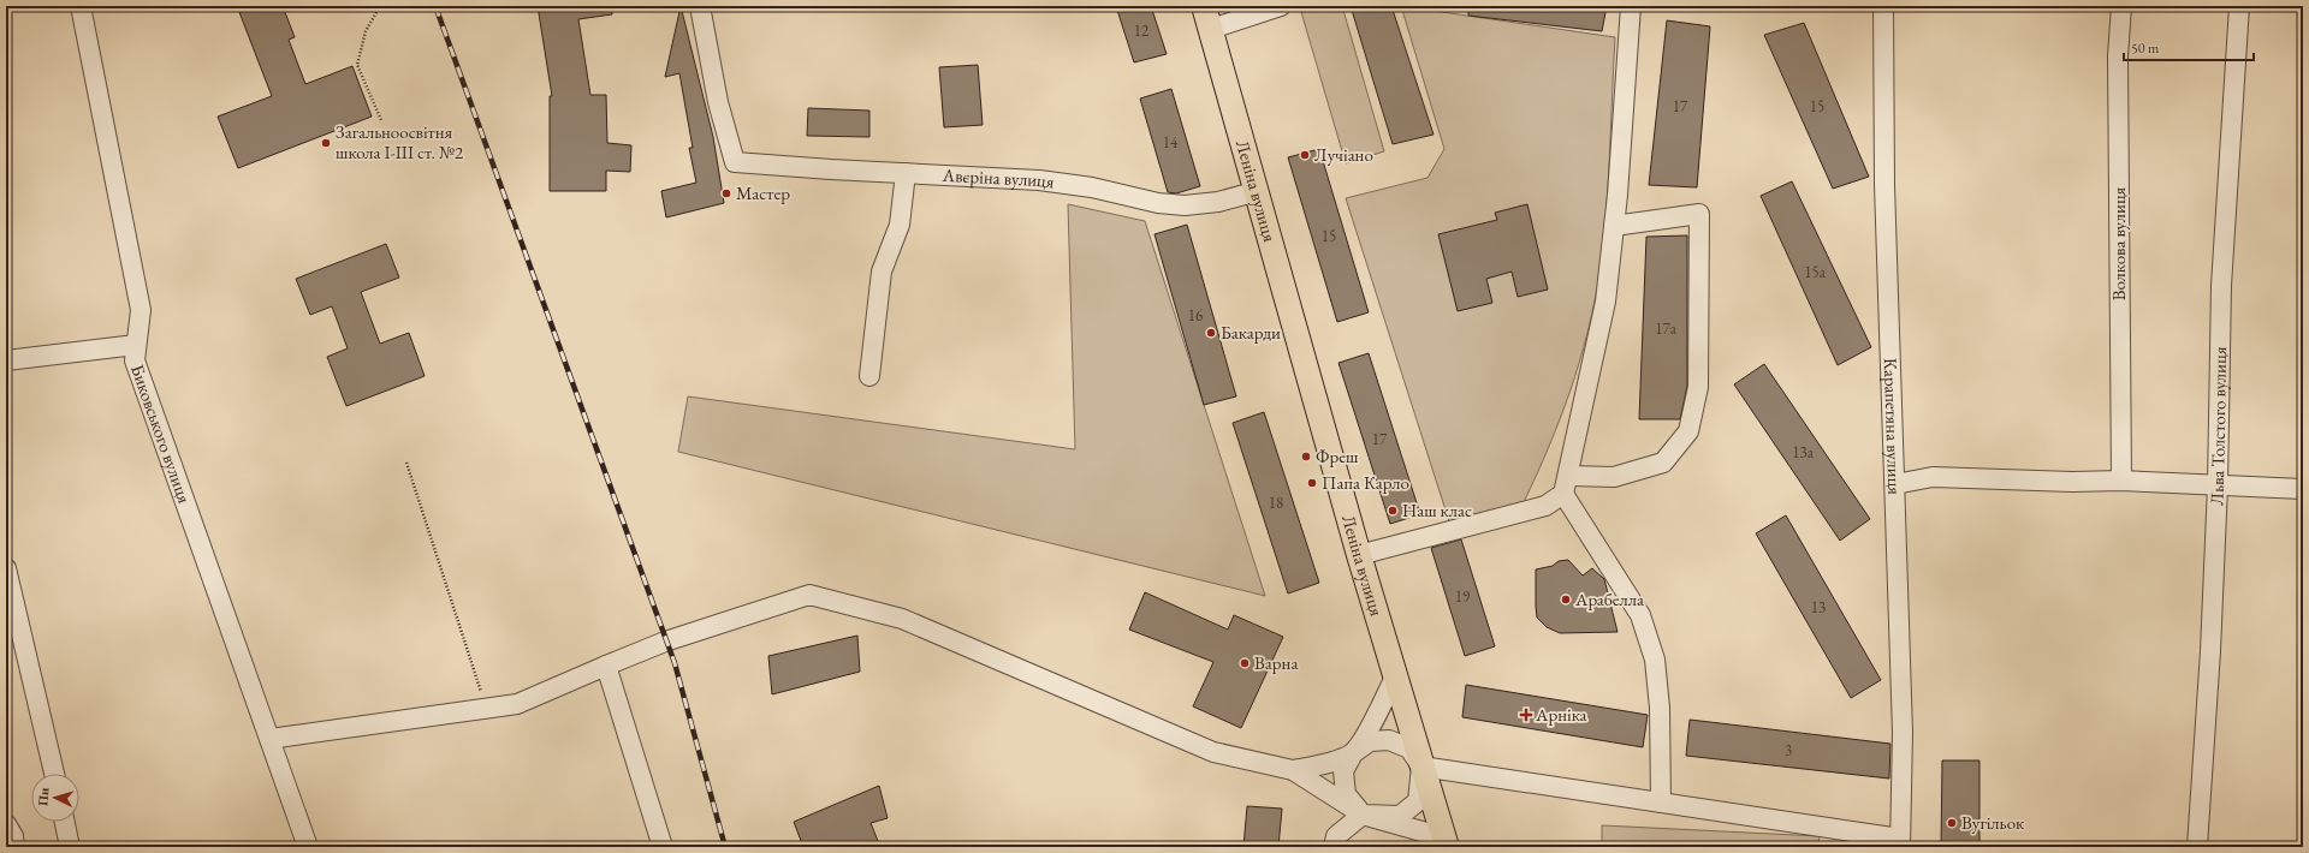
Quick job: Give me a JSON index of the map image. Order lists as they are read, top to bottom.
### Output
{
  "streets": {
    "main road": ["Леніна вулиця"],
    "street": [
      "Авєріна вулиця",
      "Волкова вулиця",
      "Карапетяна вулиця",
      "Льва Толстого вулиця",
      "Биковського вулиця"
    ]
  },
  "crossings": [
    ["Авєріна вулиця", "Леніна вулиця"]
  ],
  "places": {
    "other": [
      "Загальноосвітня школа І-ІІІ ст. №2",
      "Лучіано",
      "Мастер",
      "Бакарди",
      "Фреш",
      "Папа Карло",
      "Наш клас",
      "Арабелла",
      "Варна",
      "Вугільок"
    ],
    "health": ["Арніка"]
  },
  "house_numbers": [
    "12",
    "17",
    "15",
    "14",
    "15",
    "15а",
    "16",
    "17а",
    "17",
    "13а",
    "18",
    "19",
    "13",
    "3"
  ],
  "scale_bar": "50 m",
  "north": "left"
}
